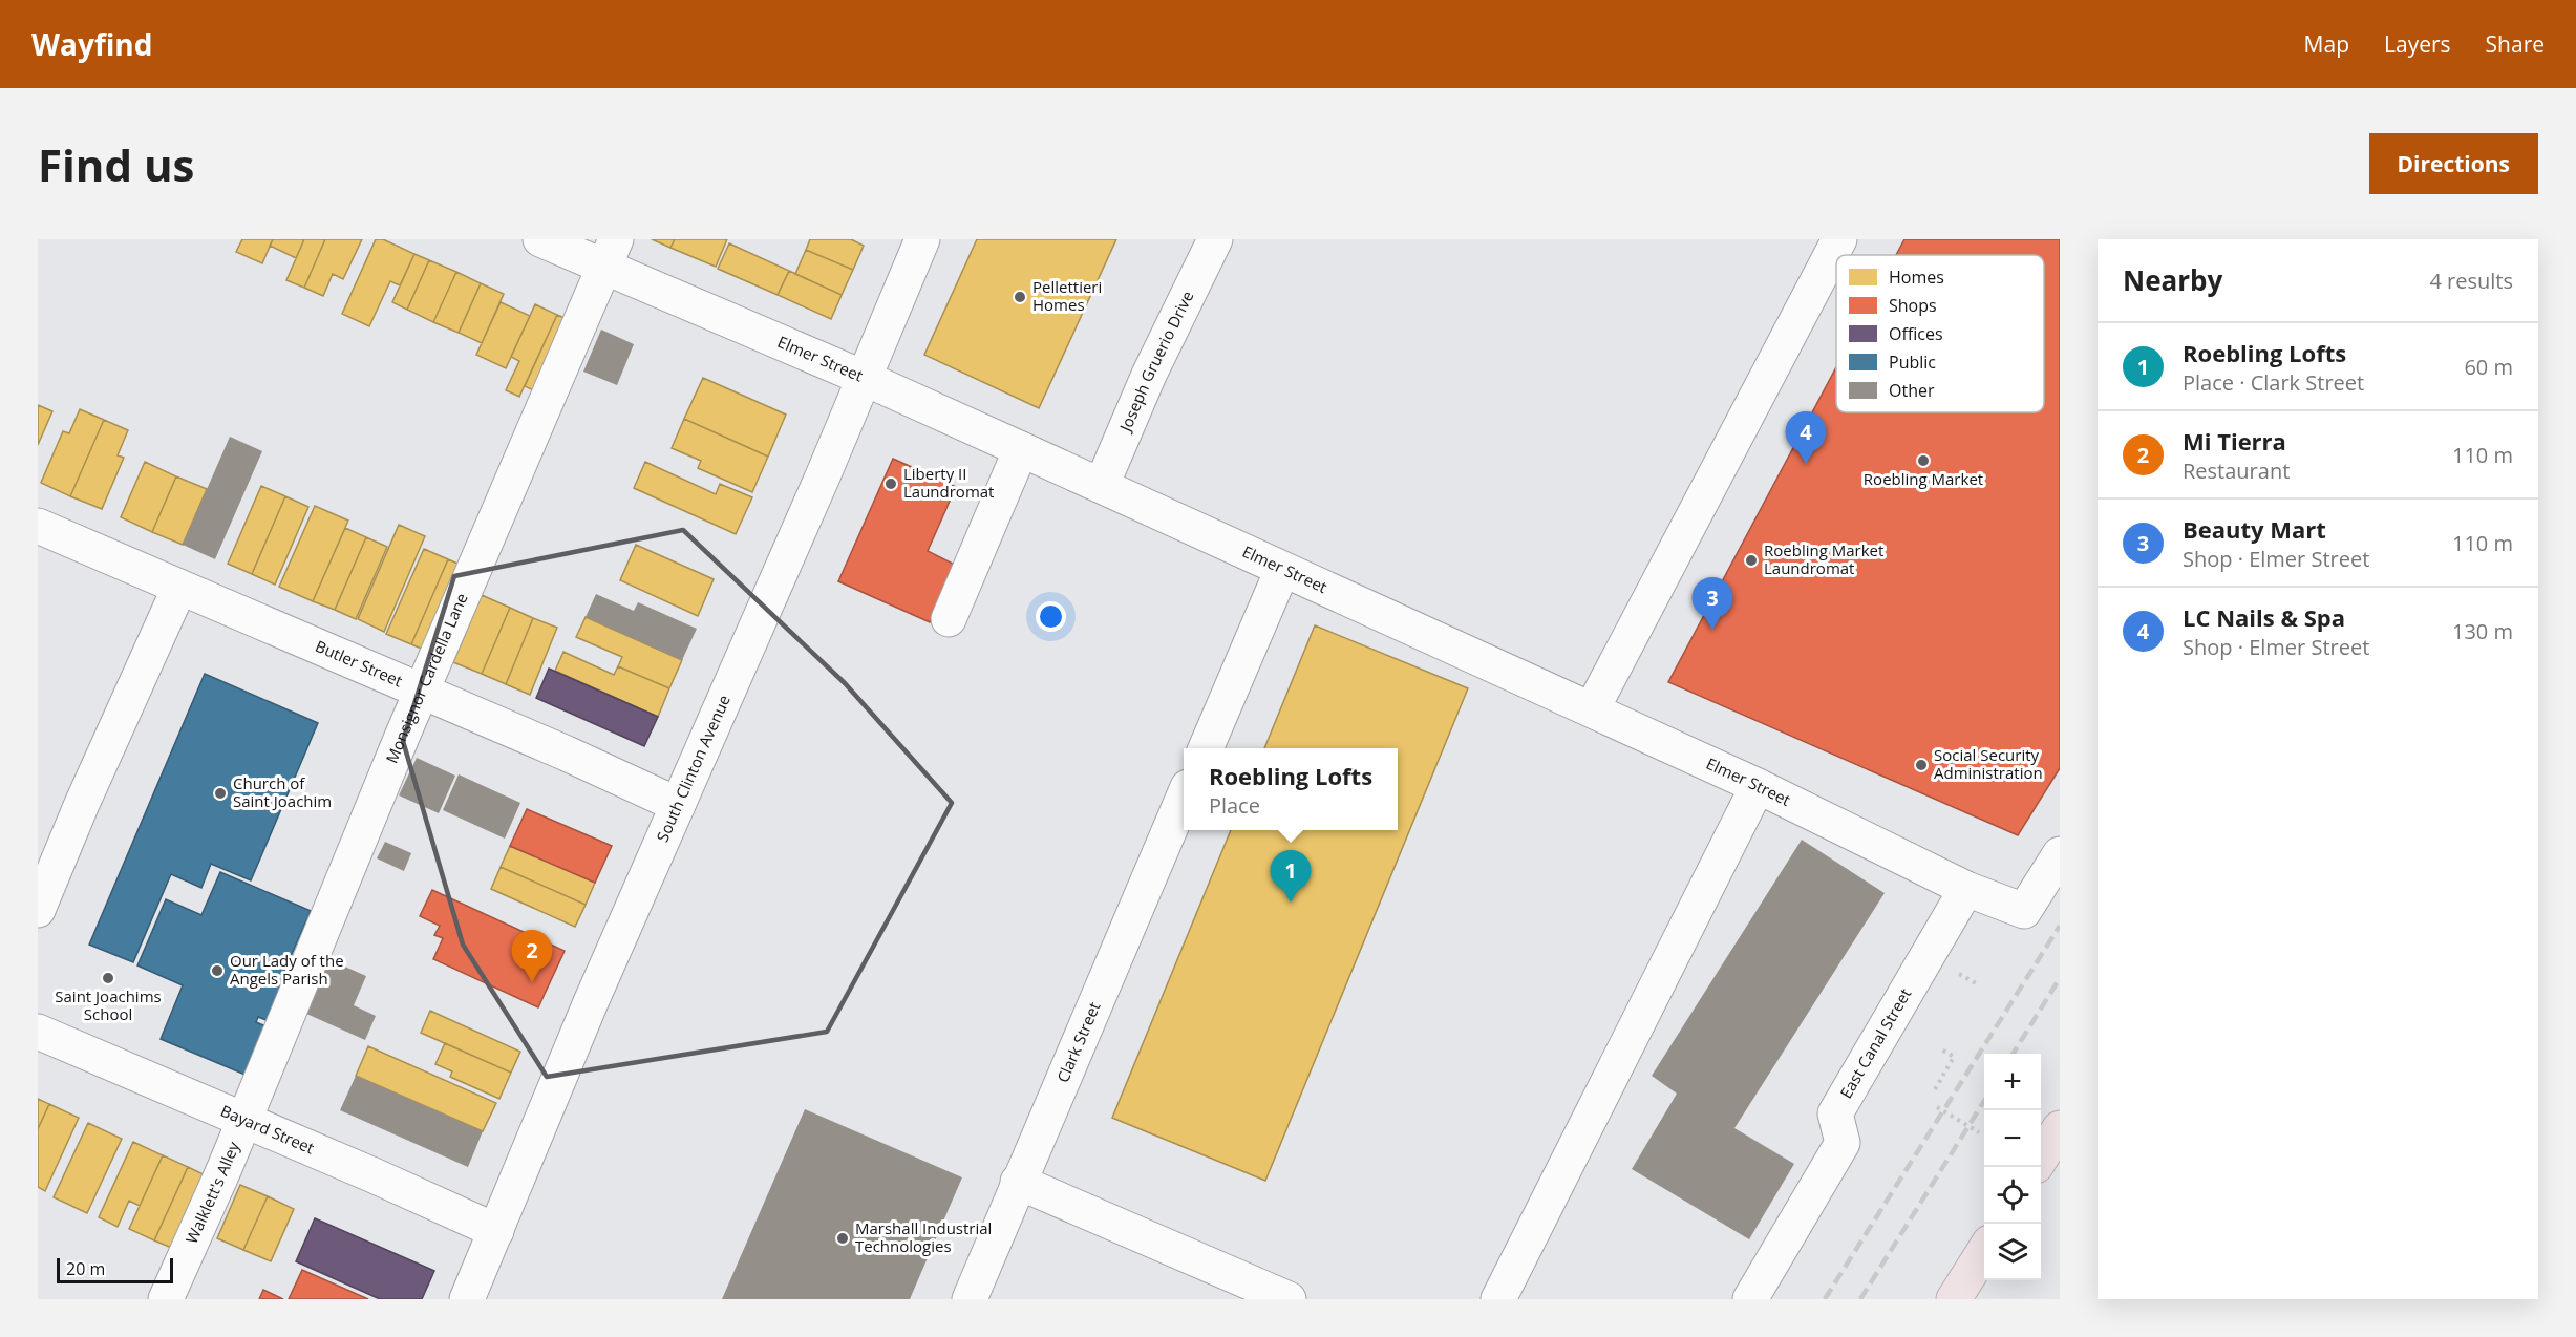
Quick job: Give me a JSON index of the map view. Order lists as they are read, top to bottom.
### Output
{
  "streets": {
    "street": [
      "Elmer Street",
      "Joseph Gruerio Drive",
      "Butler Street",
      "Monsignor Cardella Lane",
      "South Clinton Avenue",
      "Clark Street",
      "East Canal Street",
      "Bayard Street",
      "Walklett's Alley"
    ]
  },
  "crossings": [
    ["Elmer Street", "Joseph Gruerio Drive"],
    ["Elmer Street", "Monsignor Cardella Lane"],
    ["Elmer Street", "South Clinton Avenue"],
    ["Elmer Street", "East Canal Street"],
    ["Butler Street", "Monsignor Cardella Lane"],
    ["Butler Street", "South Clinton Avenue"],
    ["Monsignor Cardella Lane", "Bayard Street"],
    ["Monsignor Cardella Lane", "Walklett's Alley"],
    ["South Clinton Avenue", "Bayard Street"],
    ["Bayard Street", "Walklett's Alley"]
  ],
  "places": [
    "Pellettieri Homes",
    "Roebling Market",
    "Liberty II Laundromat",
    "Roebling Market Laundromat",
    "Social Security Administration",
    "Church of Saint Joachim",
    "Our Lady of the Angels Parish",
    "Saint Joachims School",
    "Marshall Industrial Technologies"
  ],
  "legend": [
    "Homes",
    "Shops",
    "Offices",
    "Public",
    "Other"
  ],
  "scale_bar": "20 m",
  "page": {
    "header": "Wayfind",
    "nav": ["Map", "Layers", "Share"],
    "buttons": "Directions",
    "title": "Find us",
    "heading": ["Nearby", "4 results"],
    "list": [
      {
        "mark": "1",
        "name": "Roebling Lofts",
        "note": "Place · Clark Street",
        "value": "60 m"
      },
      {
        "mark": "2",
        "name": "Mi Tierra",
        "note": "Restaurant",
        "value": "110 m"
      },
      {
        "mark": "3",
        "name": "Beauty Mart",
        "note": "Shop · Elmer Street",
        "value": "110 m"
      },
      {
        "mark": "4",
        "name": "LC Nails & Spa",
        "note": "Shop · Elmer Street",
        "value": "130 m"
      }
    ],
    "pins": [
      "4",
      "3",
      "1",
      "2"
    ],
    "popup": ["Roebling Lofts", "Place"],
    "map_buttons": ["+", "−"],
    "scale": "20 m"
  }
}
